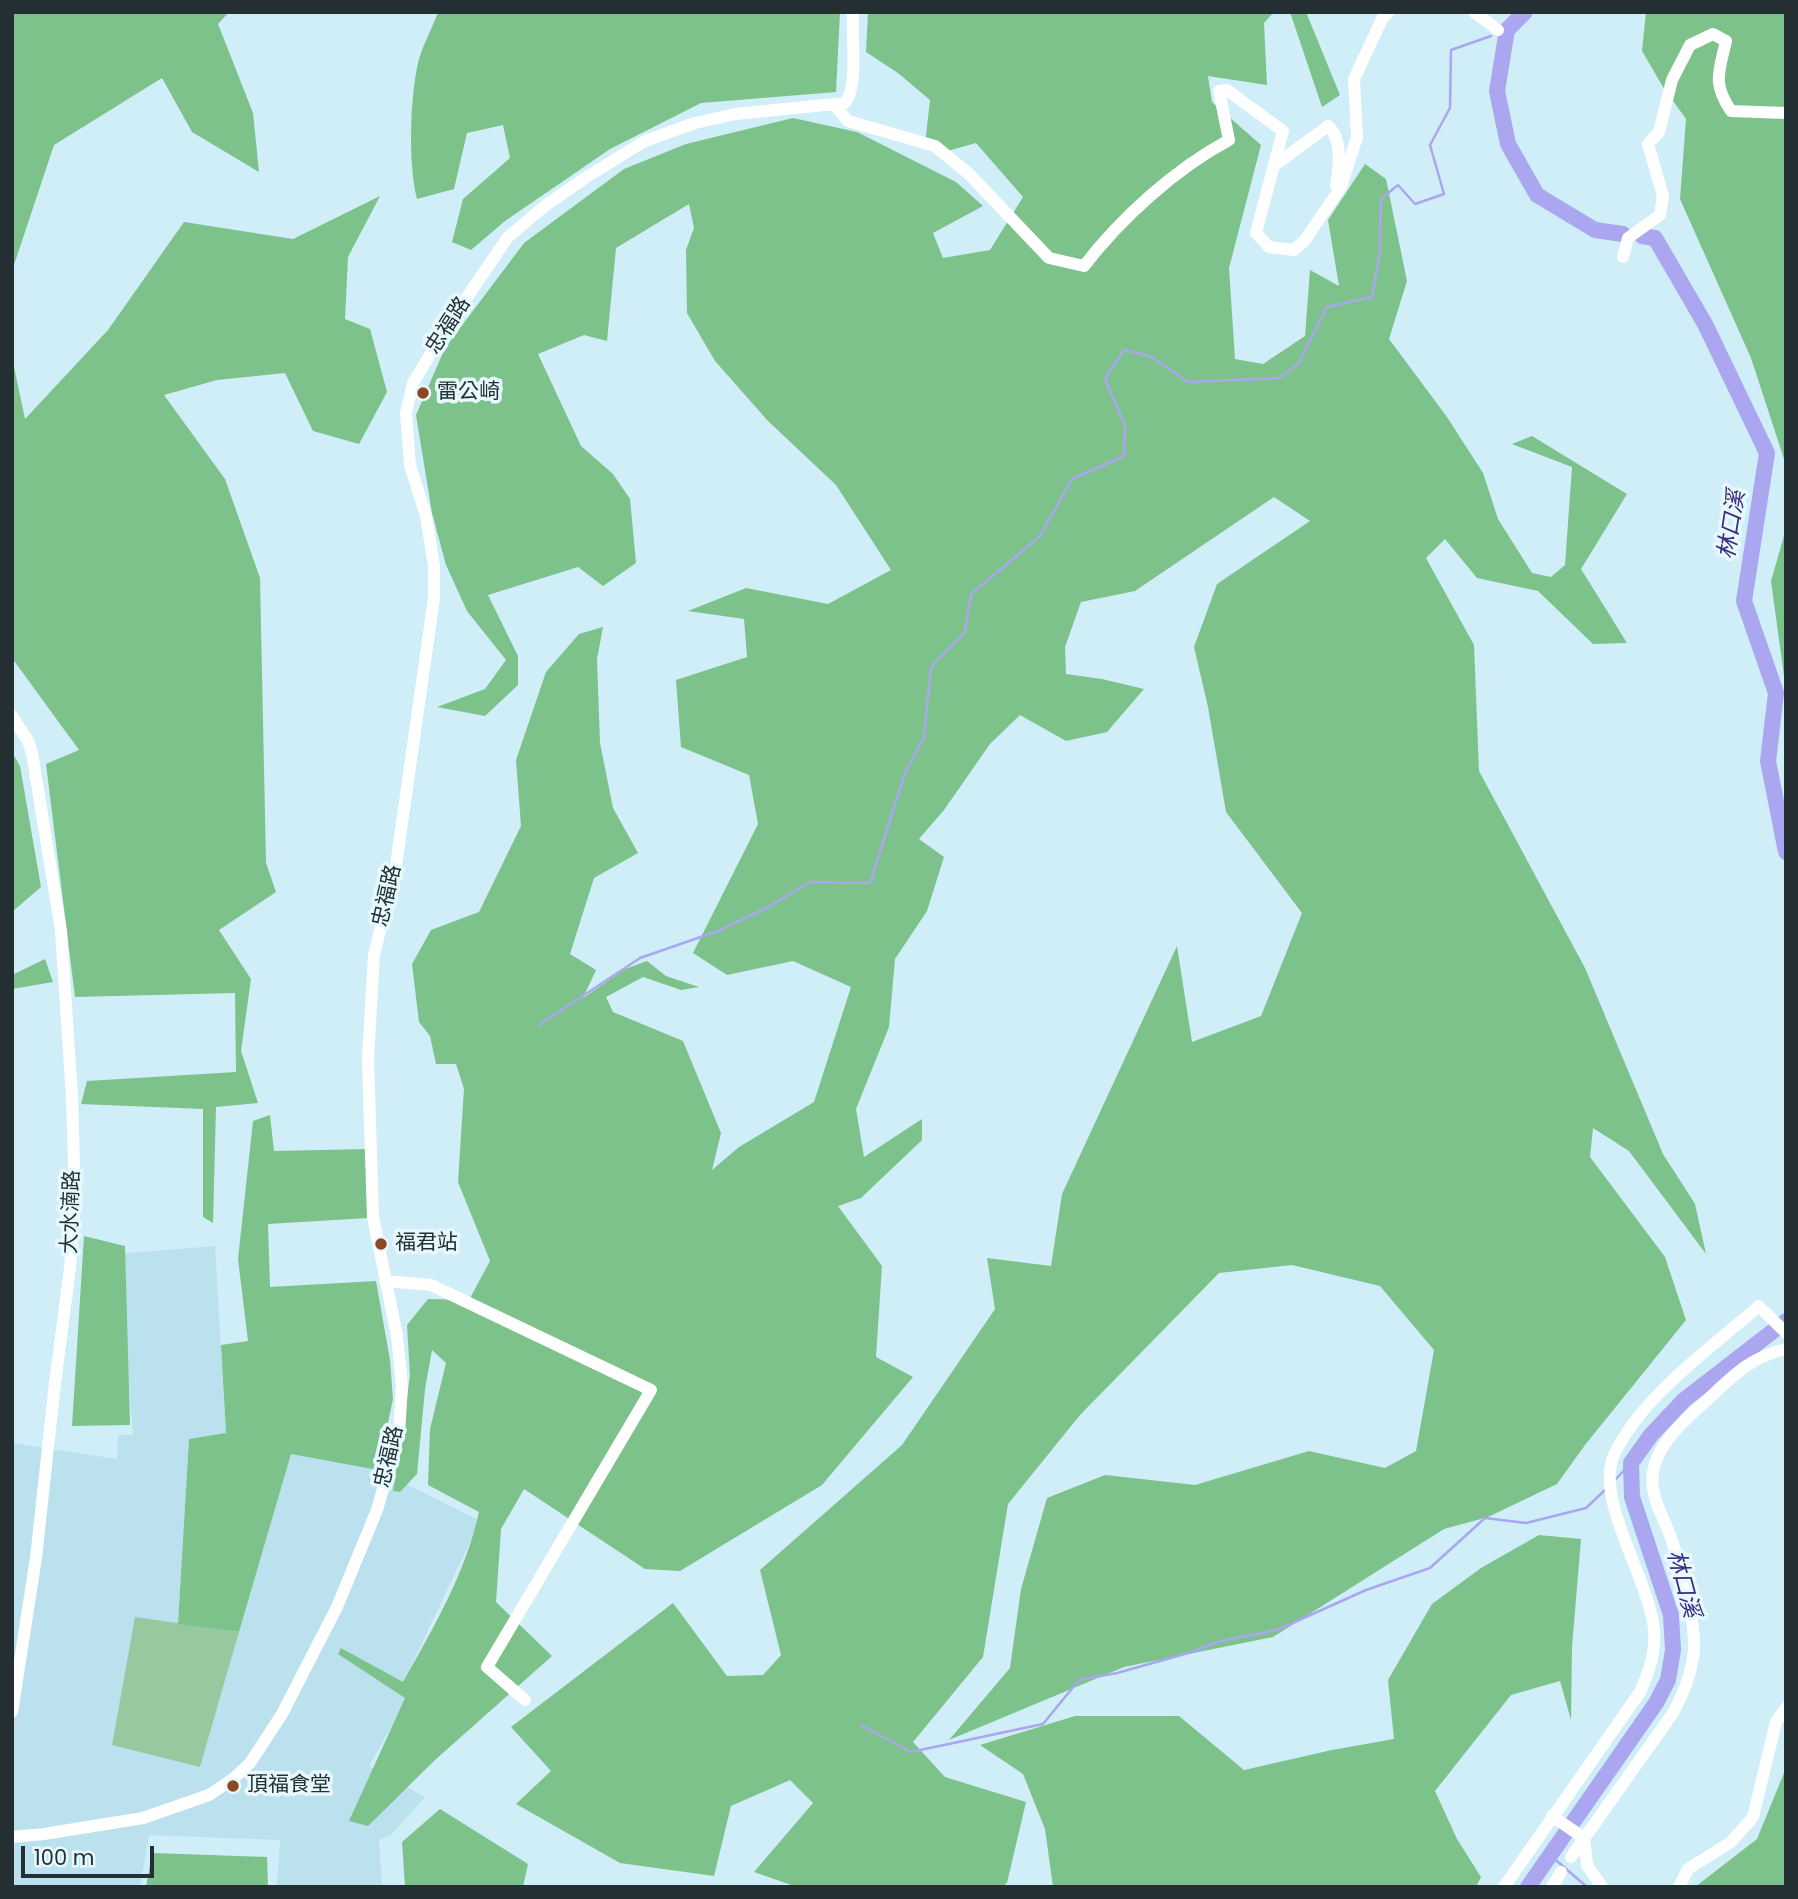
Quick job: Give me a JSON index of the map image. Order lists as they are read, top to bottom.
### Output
{
  "streets": {
    "street": ["忠福路", "大水湳路"]
  },
  "water": ["林口溪"],
  "places": ["雷公崎", "福君站", "頂福食堂"],
  "scale_bar": "100 m"
}
